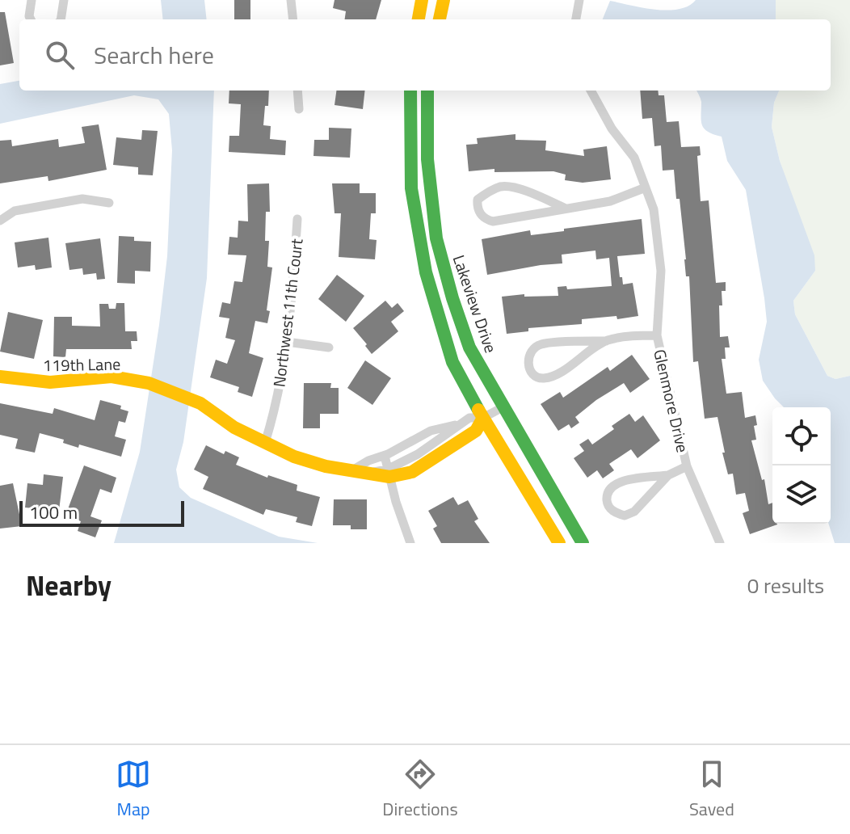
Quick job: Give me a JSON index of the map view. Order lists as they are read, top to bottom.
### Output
{
  "streets": {
    "street": [
      "Lakeview Drive",
      "Northwest 11th Court",
      "119th Lane",
      "Glenmore Drive"
    ]
  },
  "crossings": [
    ["Northwest 11th Court", "119th Lane"]
  ],
  "scale_bar": "100 m",
  "page": {
    "search": "Search here",
    "scale": "100 m",
    "heading": ["Nearby", "0 results"],
    "nav": ["Map", "Directions", "Saved"]
  }
}
